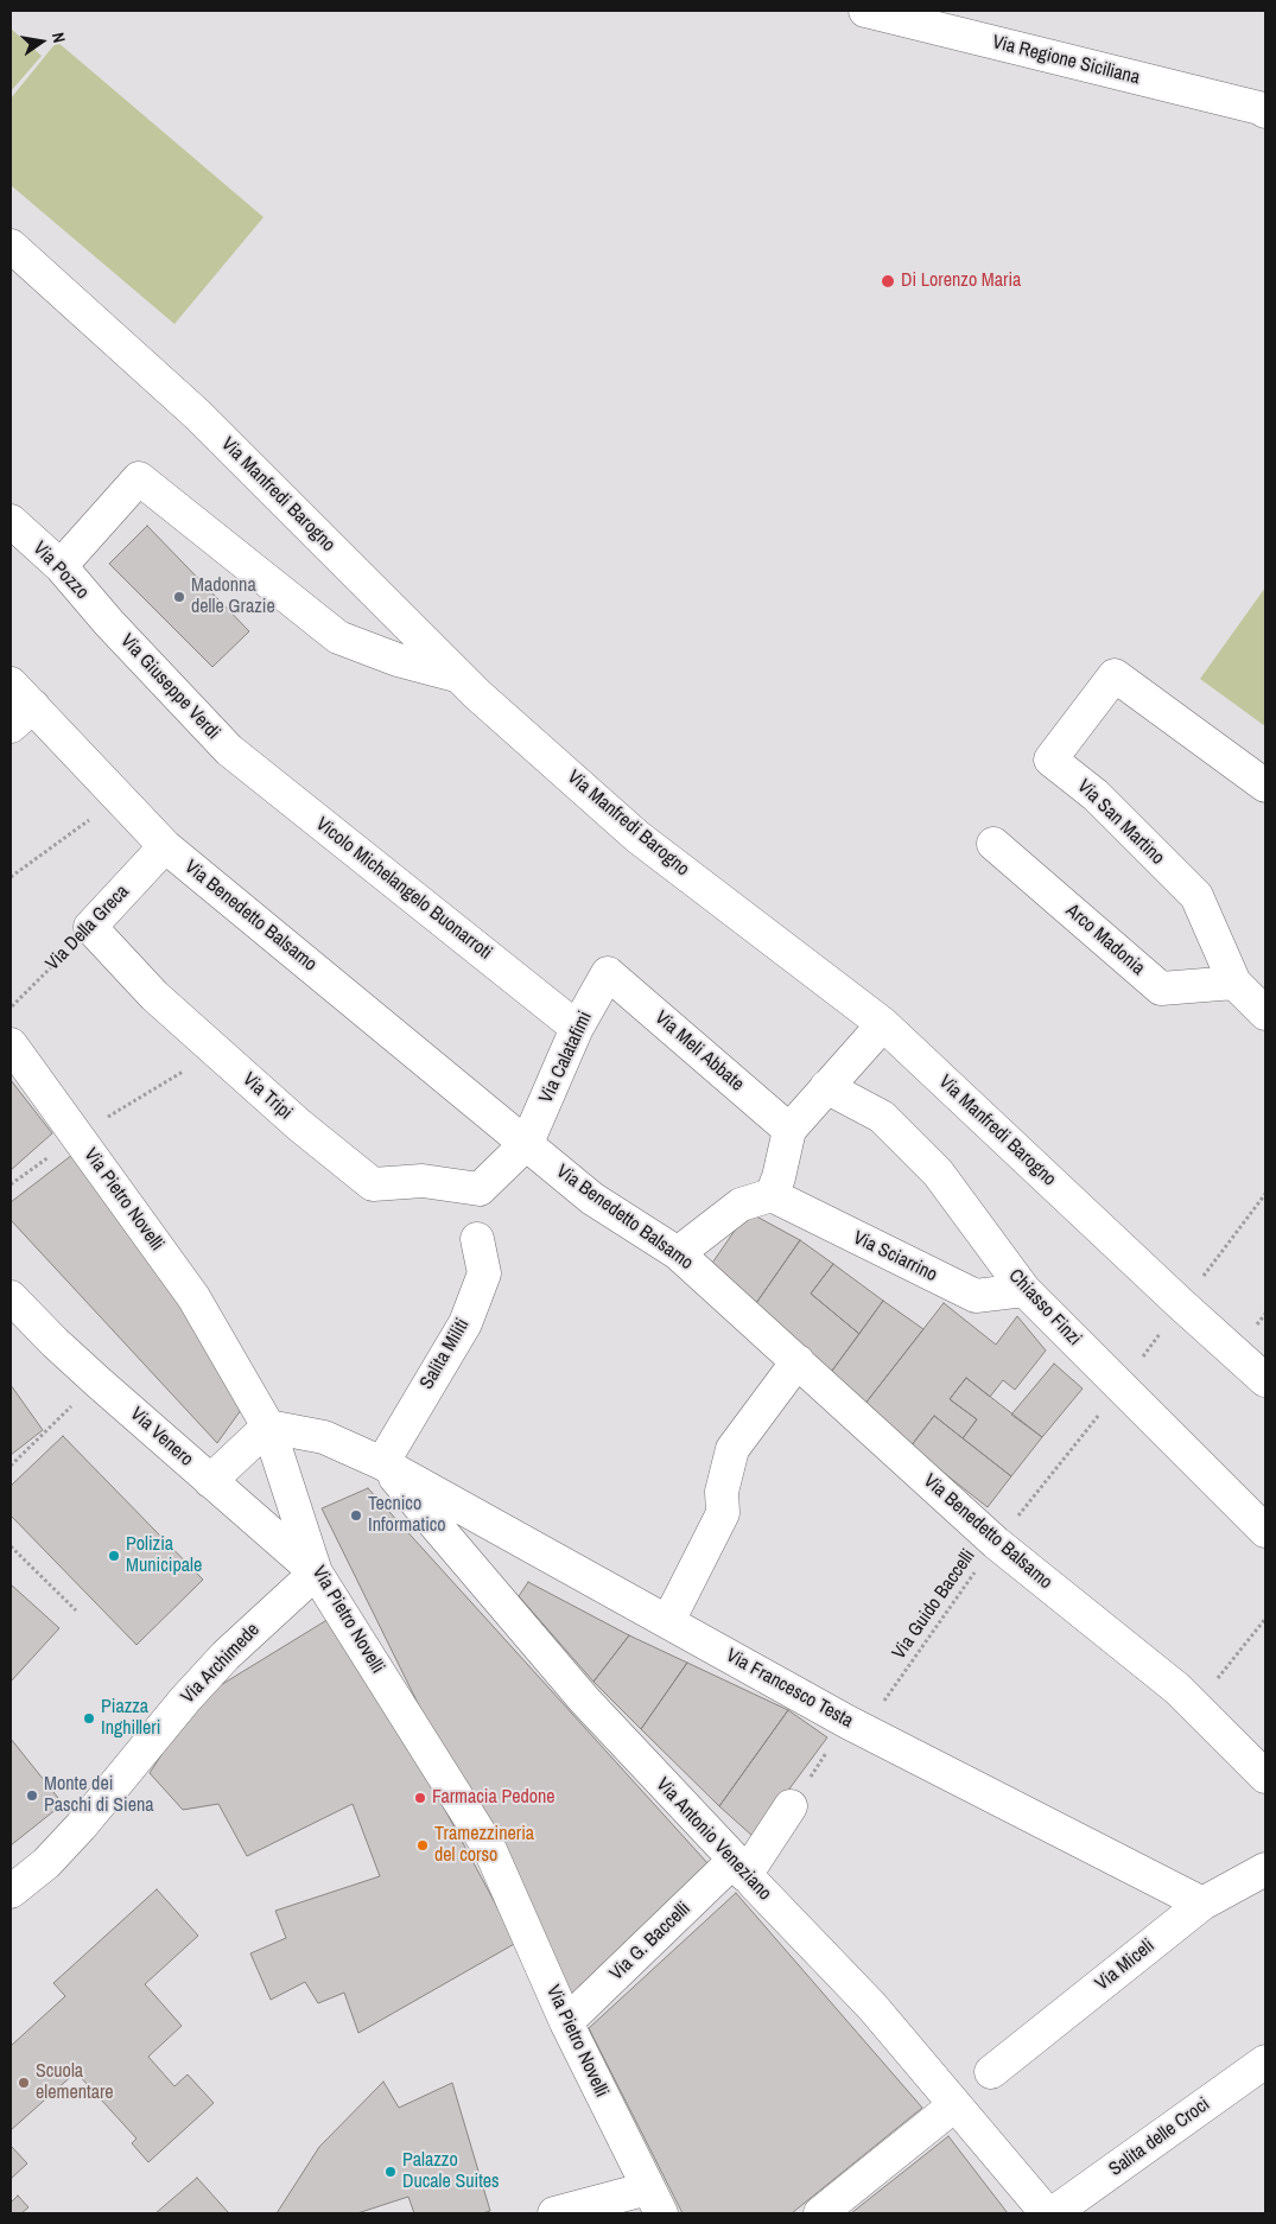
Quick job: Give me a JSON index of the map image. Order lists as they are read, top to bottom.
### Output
{
  "streets": {
    "street": [
      "Via Regione Siciliana",
      "Via Manfredi Barogno",
      "Via Pozzo",
      "Via Giuseppe Verdi",
      "Via San Martino",
      "Vicolo Michelangelo Buonarroti",
      "Via Benedetto Balsamo",
      "Via Della Greca",
      "Arco Madonia",
      "Via Meli Abbate",
      "Via Calatafimi",
      "Via Tripi",
      "Via Pietro Novelli",
      "Via Sciarrino",
      "Chiasso Finzi",
      "Salita Militi",
      "Via Venero",
      "Via Archimede",
      "Via Francesco Testa",
      "Via Antonio Veneziano",
      "Via G. Baccelli",
      "Via Miceli",
      "Salita delle Croci"
    ],
    "path": ["Via Guido Baccelli"]
  },
  "crossings": [
    ["Via Pozzo", "Via Giuseppe Verdi"],
    ["Via Giuseppe Verdi", "Vicolo Michelangelo Buonarroti"],
    ["Via San Martino", "Arco Madonia"],
    ["Vicolo Michelangelo Buonarroti", "Via Calatafimi"],
    ["Via Benedetto Balsamo", "Via Della Greca"],
    ["Via Benedetto Balsamo", "Via Calatafimi"],
    ["Via Benedetto Balsamo", "Via Tripi"],
    ["Via Benedetto Balsamo", "Via Guido Baccelli"],
    ["Via Della Greca", "Via Tripi"],
    ["Via Meli Abbate", "Via Calatafimi"],
    ["Via Calatafimi", "Via Tripi"],
    ["Via Pietro Novelli", "Via Venero"],
    ["Via Pietro Novelli", "Via Archimede"],
    ["Via Pietro Novelli", "Via Francesco Testa"],
    ["Via Pietro Novelli", "Via G. Baccelli"],
    ["Via Sciarrino", "Chiasso Finzi"],
    ["Chiasso Finzi", "Via Guido Baccelli"],
    ["Salita Militi", "Via Francesco Testa"],
    ["Salita Militi", "Via Antonio Veneziano"],
    ["Via Venero", "Via Archimede"],
    ["Via Guido Baccelli", "Via Francesco Testa"],
    ["Via Francesco Testa", "Via Antonio Veneziano"],
    ["Via Francesco Testa", "Via Miceli"],
    ["Via Antonio Veneziano", "Via G. Baccelli"]
  ],
  "places": [
    "Di Lorenzo Maria",
    "Madonna delle Grazie",
    "Tecnico Informatico",
    "Polizia Municipale",
    "Piazza Inghilleri",
    "Monte dei Paschi di Siena",
    "Farmacia Pedone",
    "Tramezzineria del corso",
    "Scuola elementare",
    "Palazzo Ducale Suites"
  ],
  "north": "right"
}
